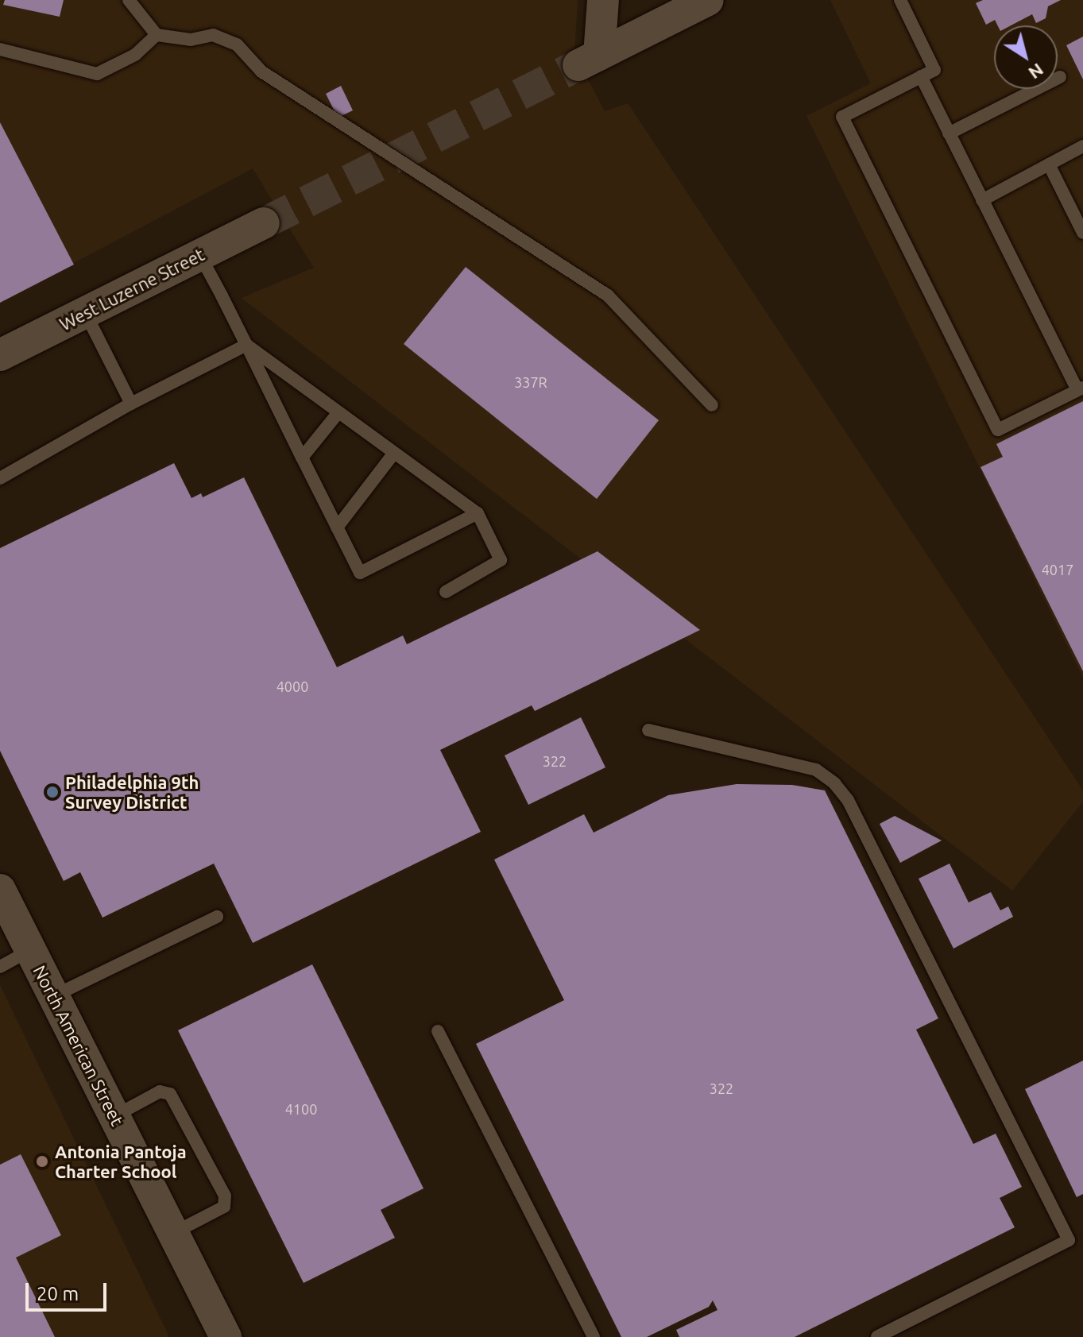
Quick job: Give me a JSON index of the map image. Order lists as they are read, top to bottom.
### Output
{
  "streets": {
    "street": ["West Luzerne Street", "North American Street"]
  },
  "places": ["Philadelphia 9th Survey District", "Antonia Pantoja Charter School"],
  "house_numbers": [
    "337R",
    "4017",
    "4000",
    "322",
    "322",
    "4100"
  ],
  "scale_bar": "20 m",
  "north": "bottom right"
}
